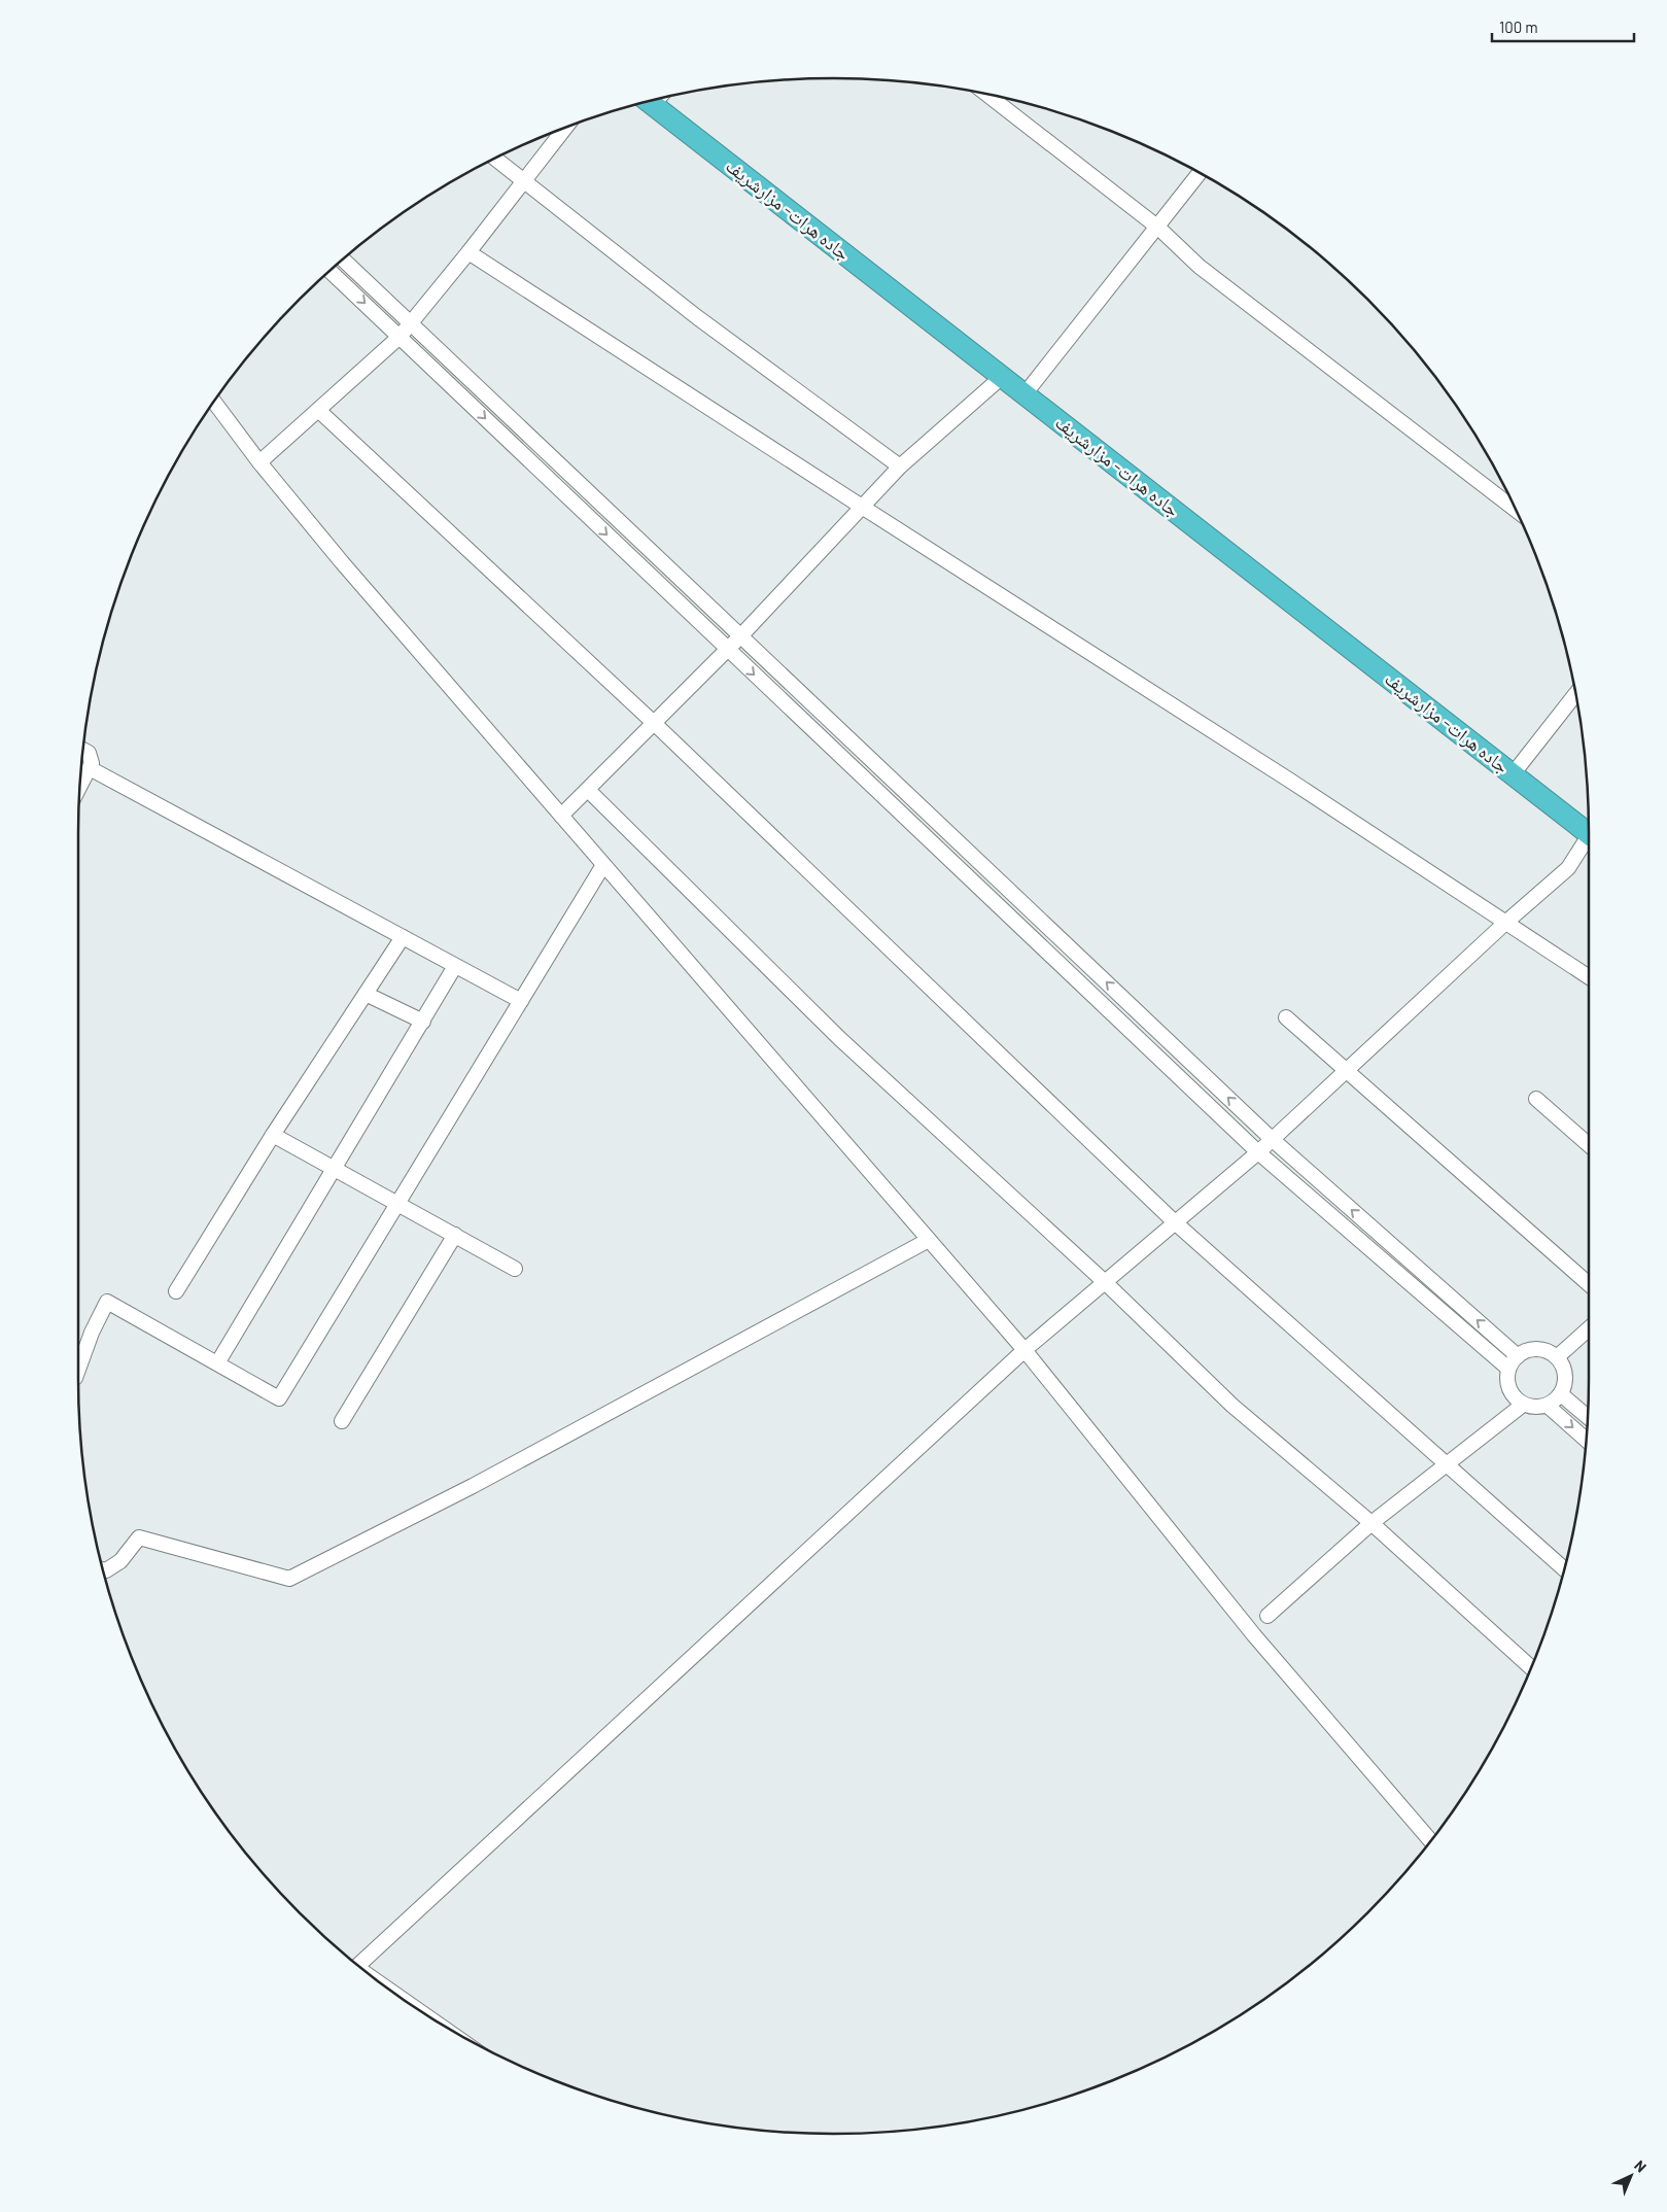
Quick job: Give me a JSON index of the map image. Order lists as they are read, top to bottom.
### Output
{
  "streets": {
    "highway": ["جاده هرات- مزارشریف"]
  },
  "scale_bar": "100 m",
  "north": "top right"
}
